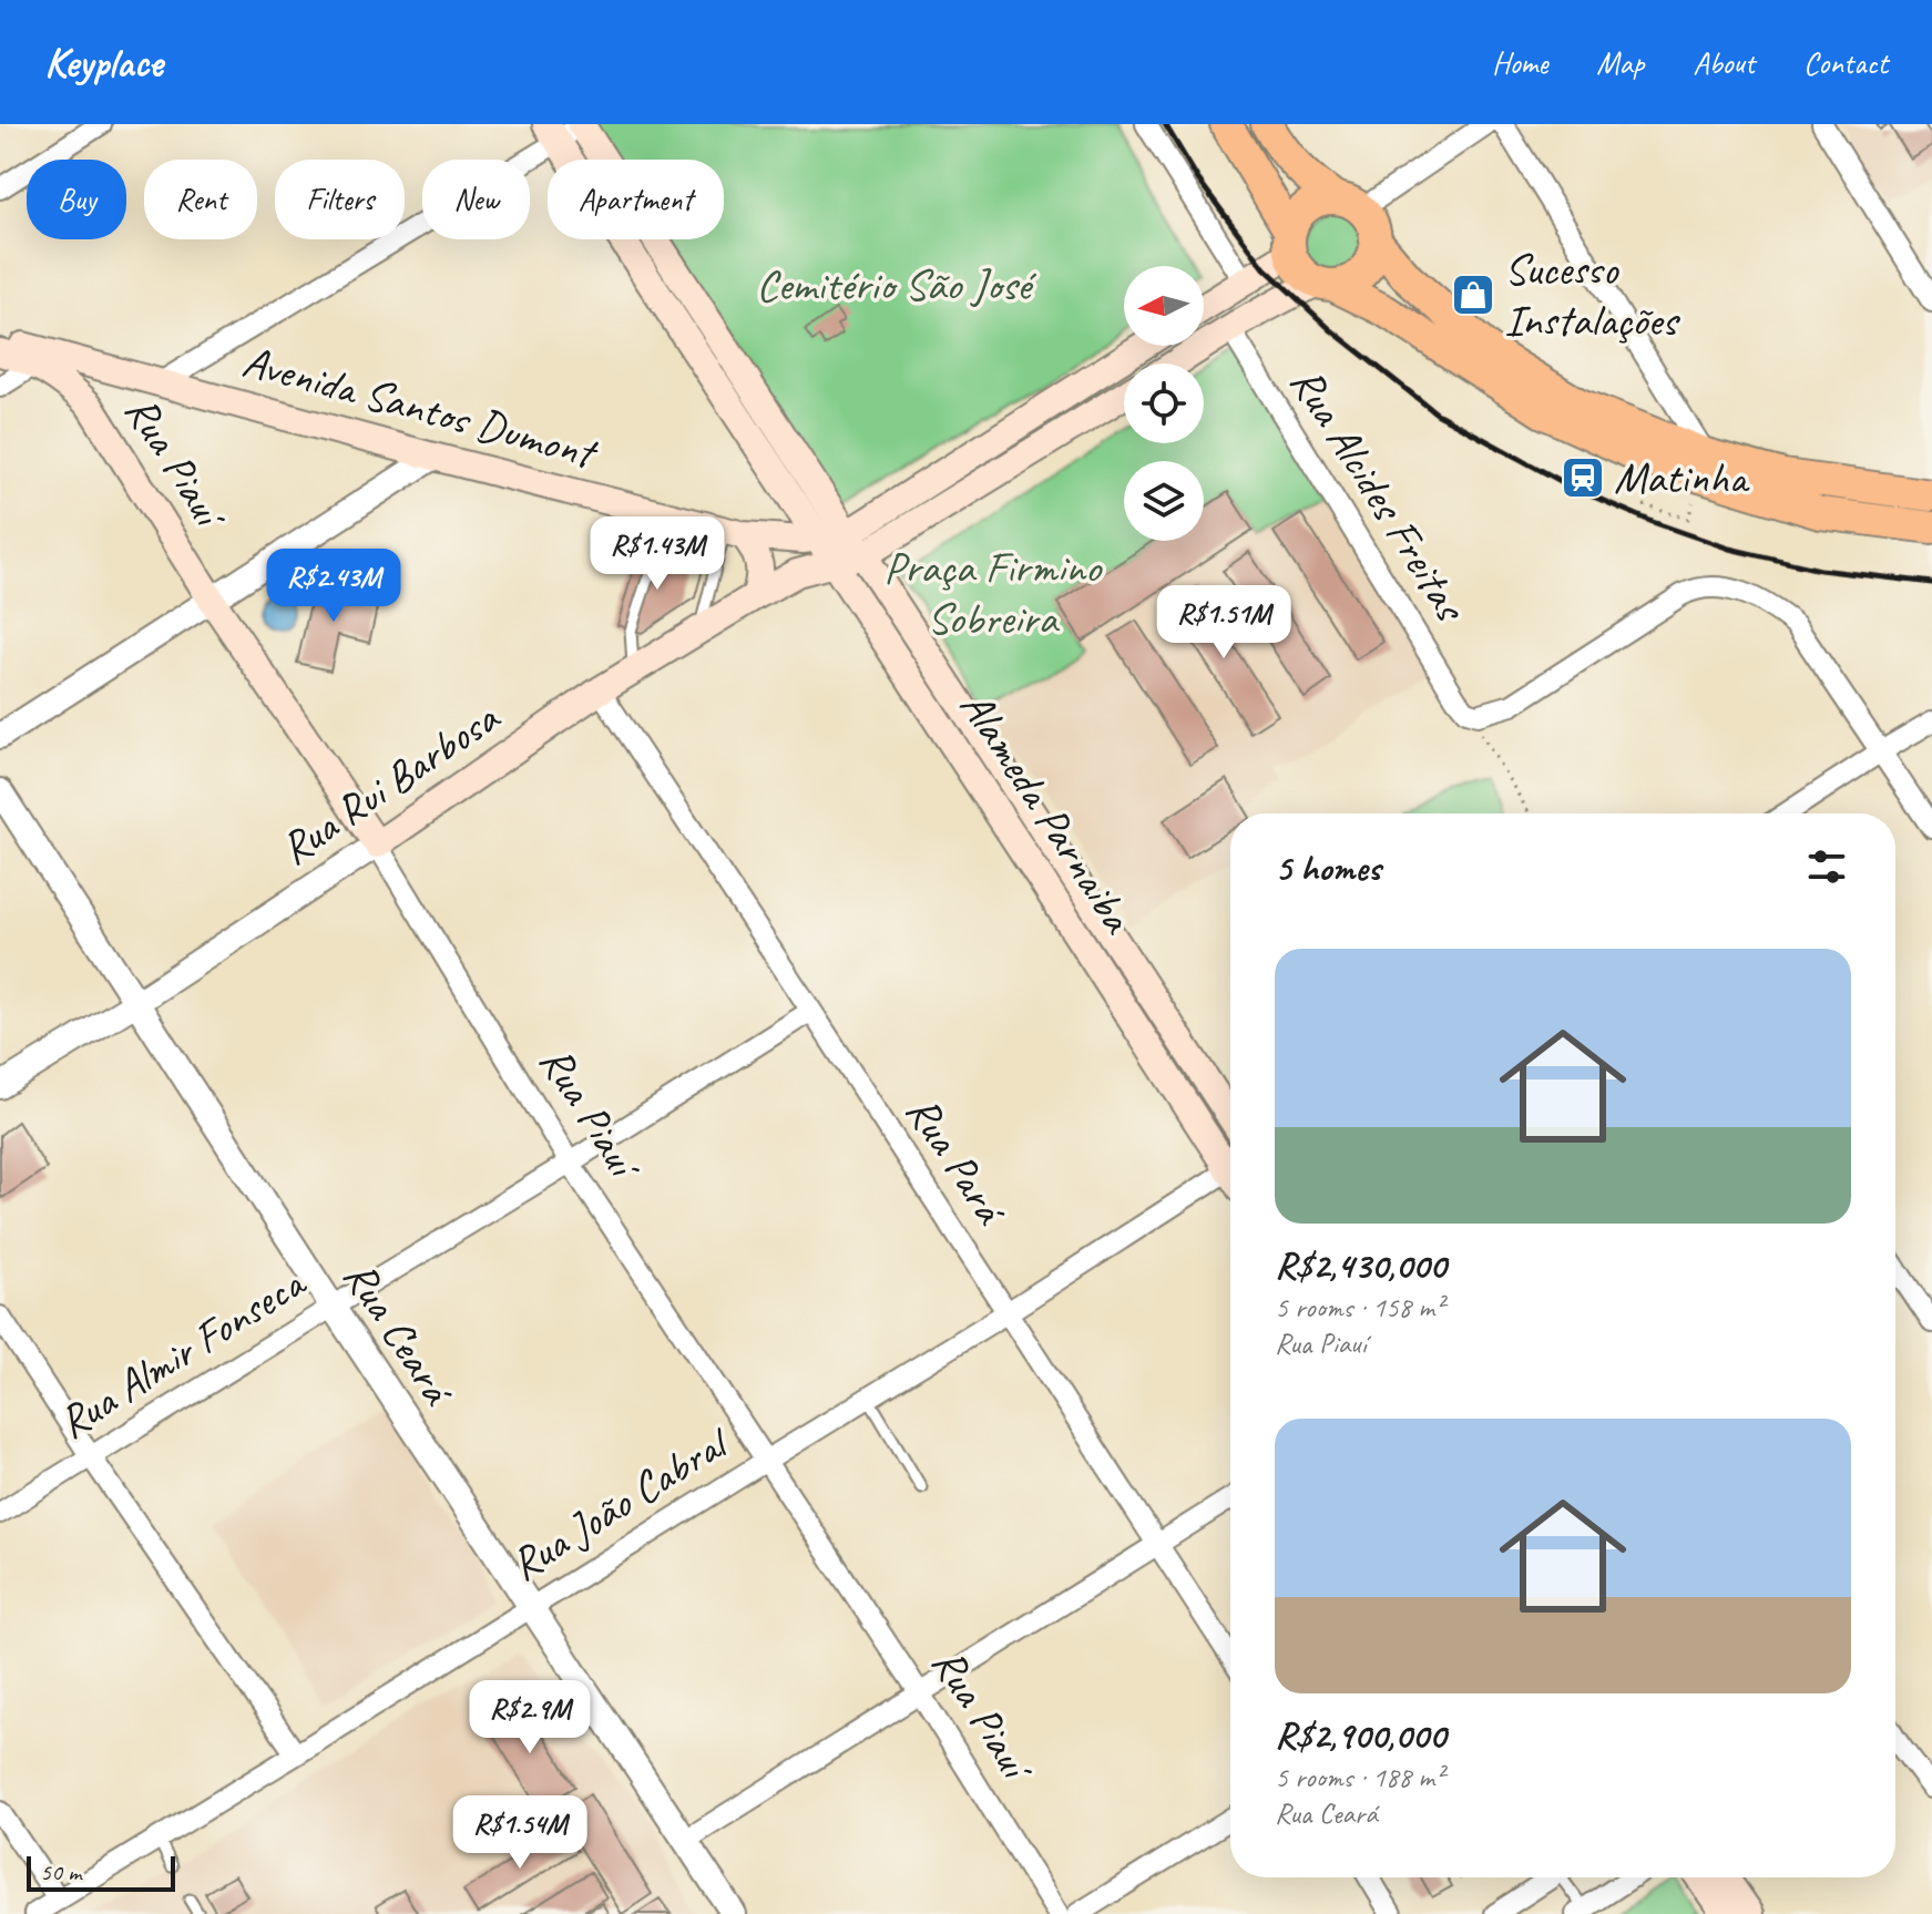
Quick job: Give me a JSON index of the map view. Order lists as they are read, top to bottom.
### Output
{
  "streets": {
    "main road": [
      "Avenida Santos Dumont",
      "Rua Piauí",
      "Rua Rui Barbosa",
      "Alameda Parnaiba"
    ],
    "street": [
      "Rua Alcides Freitas",
      "Rua Pará",
      "Rua Ceará",
      "Rua Almir Fonseca",
      "Rua João Cabral"
    ]
  },
  "crossings": [
    ["Avenida Santos Dumont", "Alameda Parnaiba"],
    ["Rua Piauí", "Rua Rui Barbosa"],
    ["Rua Piauí", "Rua Almir Fonseca"],
    ["Rua Piauí", "Rua João Cabral"],
    ["Rua Rui Barbosa", "Alameda Parnaiba"],
    ["Rua Rui Barbosa", "Rua Pará"],
    ["Rua Rui Barbosa", "Rua Ceará"],
    ["Rua Pará", "Rua Almir Fonseca"],
    ["Rua Pará", "Rua João Cabral"],
    ["Rua Ceará", "Rua Almir Fonseca"],
    ["Rua Ceará", "Rua João Cabral"]
  ],
  "parks": ["Cemitério São José", "Praça Firmino Sobreira"],
  "places": {
    "shop": ["Sucesso Instalações"],
    "station": ["Matinha"]
  },
  "scale_bar": "50 m",
  "north": "left",
  "page": {
    "header": "Keyplace",
    "nav": [
      "Home",
      "Map",
      "About",
      "Contact"
    ],
    "chip": [
      "Buy",
      "Rent",
      "Filters",
      "New",
      "Apartment"
    ],
    "price": [
      "R$1.43M",
      "R$2.43M",
      "R$1.51M",
      "R$2.9M",
      "R$1.54M"
    ],
    "heading": "5 homes",
    "list": [
      {
        "name": "R$2,430,000",
        "note": "5 rooms · 158 m² · Rua Piauí"
      },
      {
        "name": "R$2,900,000",
        "note": "5 rooms · 188 m² · Rua Ceará"
      }
    ],
    "scale": "50 m"
  }
}
